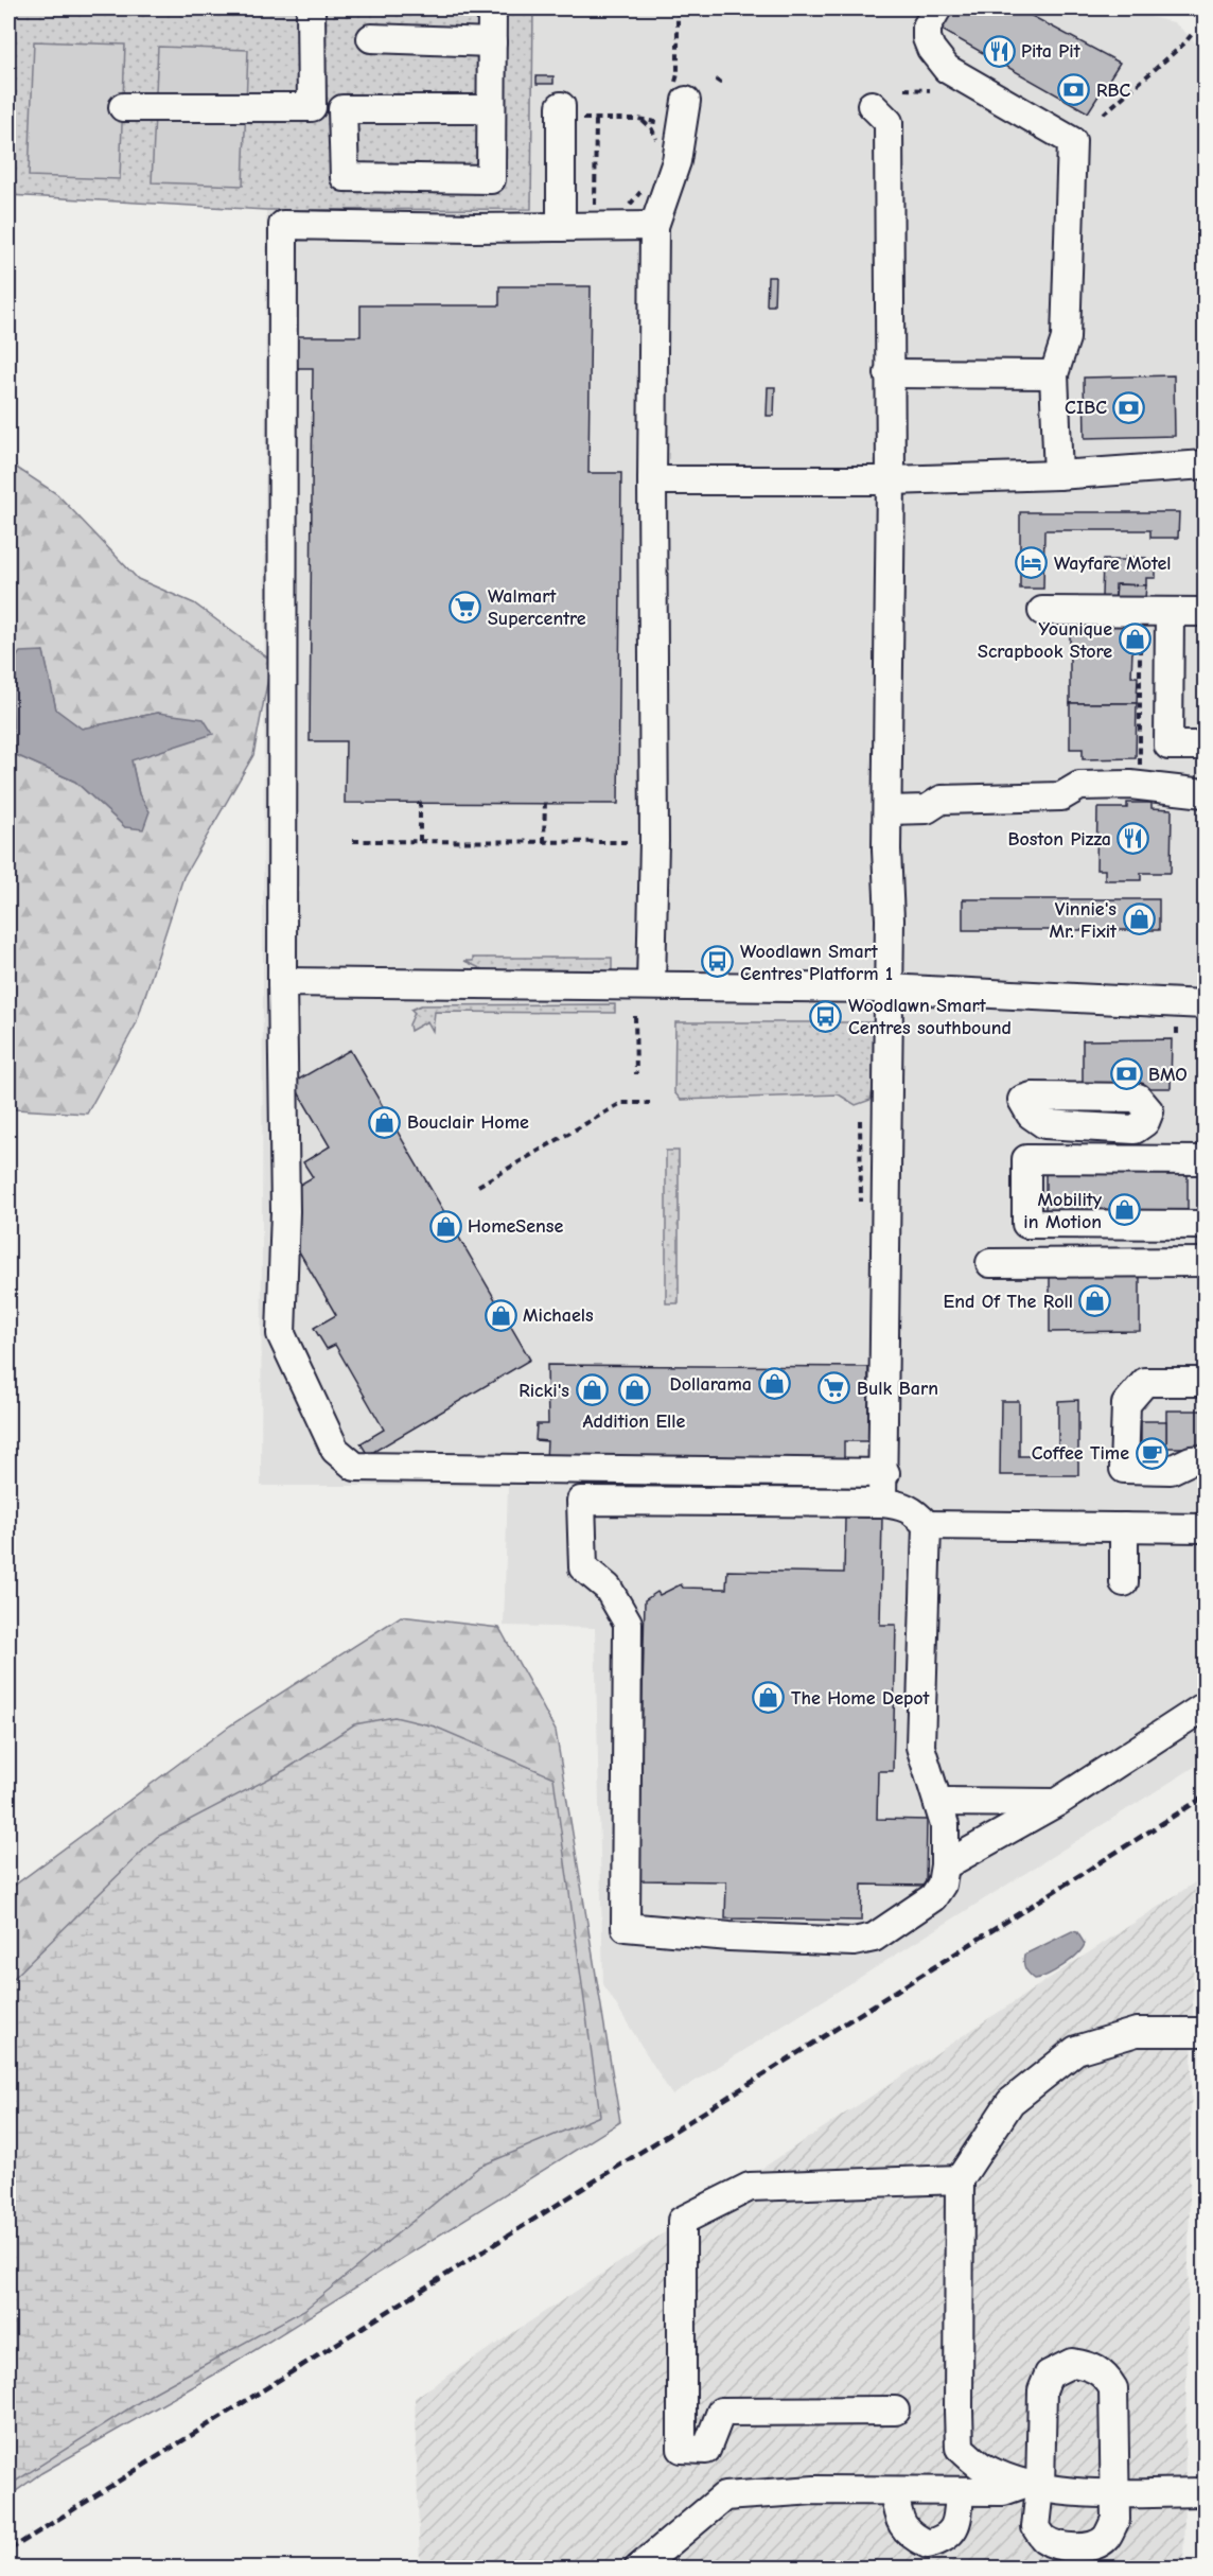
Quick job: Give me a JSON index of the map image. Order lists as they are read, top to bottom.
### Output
{
  "places": {
    "restaurant": ["Pita Pit", "Boston Pizza"],
    "bank": ["RBC", "CIBC", "BMO"],
    "hotel": ["Wayfare Motel"],
    "supermarket": ["Walmart Supercentre", "Bulk Barn"],
    "shop": [
      "Younique Scrapbook Store",
      "Vinnie's Mr. Fixit",
      "Bouclair Home",
      "Mobility in Motion",
      "HomeSense",
      "End Of The Roll",
      "Michaels",
      "Dollarama",
      "Ricki's",
      "Addition Elle",
      "The Home Depot"
    ],
    "bus stop": ["Woodlawn Smart Centres Platform 1", "Woodlawn Smart Centres southbound"],
    "cafe": ["Coffee Time"]
  }
}
